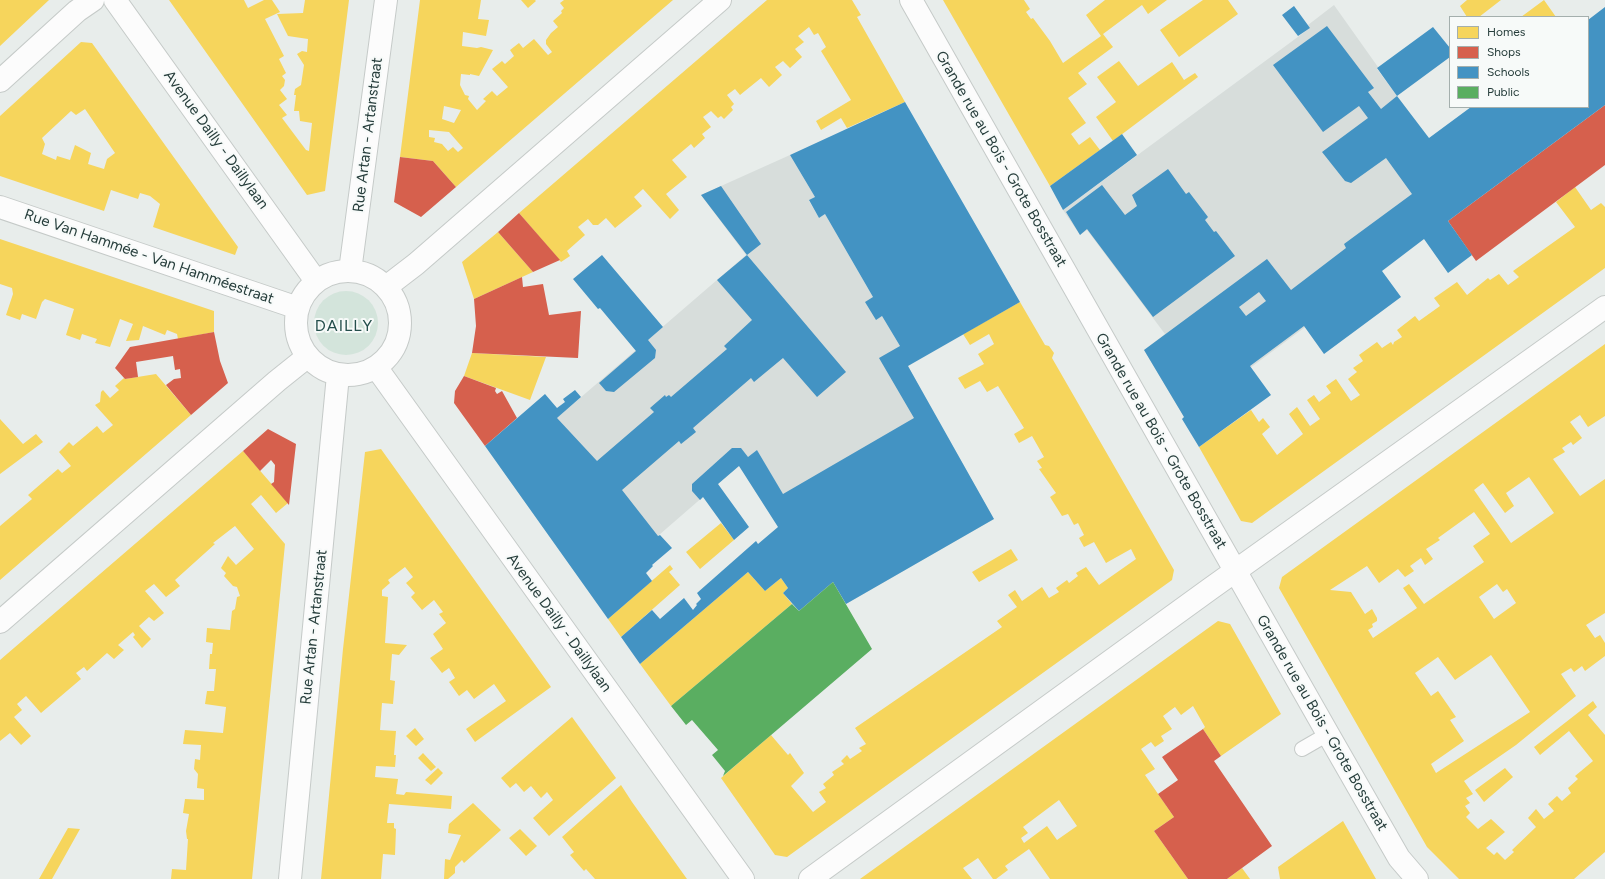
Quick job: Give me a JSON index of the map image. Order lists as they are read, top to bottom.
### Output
{
  "streets": {
    "street": [
      "Rue Artan - Artanstraat",
      "Avenue Dailly - Daillylaan",
      "Grande rue au Bois - Grote Bosstraat",
      "Rue Van Hammée - Van Hamméestraat"
    ]
  },
  "crossings": [
    ["Rue Artan - Artanstraat", "Avenue Dailly - Daillylaan"],
    ["Rue Artan - Artanstraat", "Rue Van Hammée - Van Hamméestraat"],
    ["Avenue Dailly - Daillylaan", "Rue Van Hammée - Van Hamméestraat"]
  ],
  "districts": ["DAILLY"],
  "legend": [
    "Homes",
    "Shops",
    "Schools",
    "Public"
  ]
}
